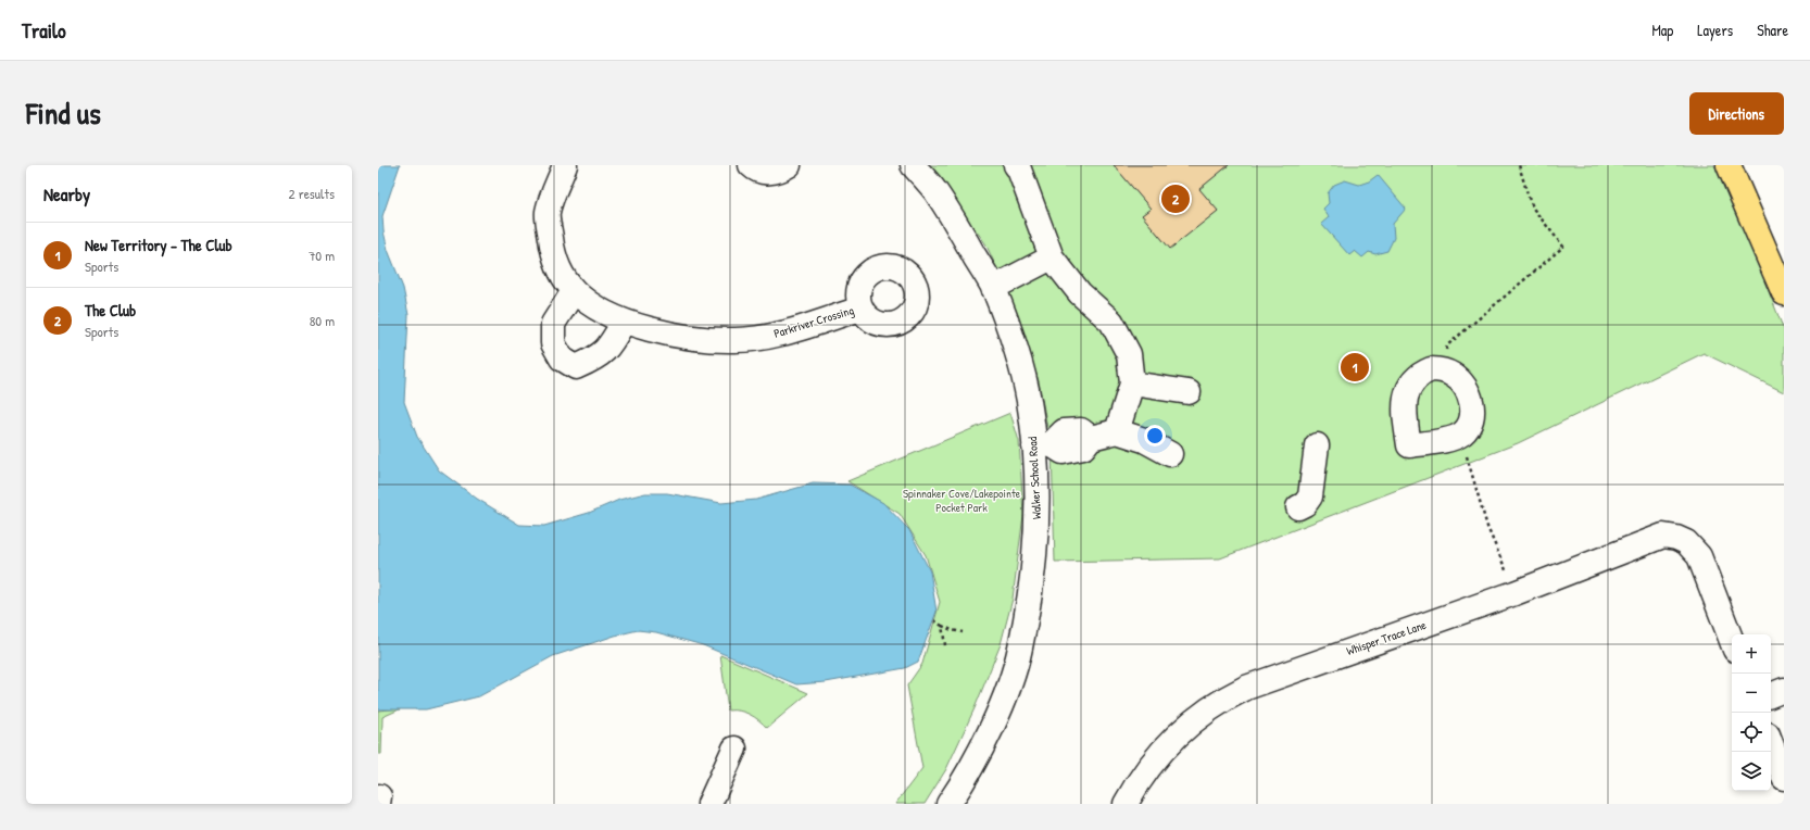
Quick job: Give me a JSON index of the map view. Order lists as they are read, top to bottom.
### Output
{
  "streets": {
    "street": ["Parkriver Crossing", "Walker School Road", "Whisper Trace Lane"]
  },
  "parks": ["Spinnaker Cove/Lakepointe Pocket Park"],
  "page": {
    "header": "Trailo",
    "nav": ["Map", "Layers", "Share"],
    "title": "Find us",
    "buttons": "Directions",
    "heading": ["Nearby", "2 results"],
    "pins": ["2", "1"],
    "list": [
      {
        "mark": "1",
        "name": "New Territory - The Club",
        "note": "Sports",
        "value": "70 m"
      },
      {
        "mark": "2",
        "name": "The Club",
        "note": "Sports",
        "value": "80 m"
      }
    ],
    "map_buttons": ["+", "−"]
  }
}
